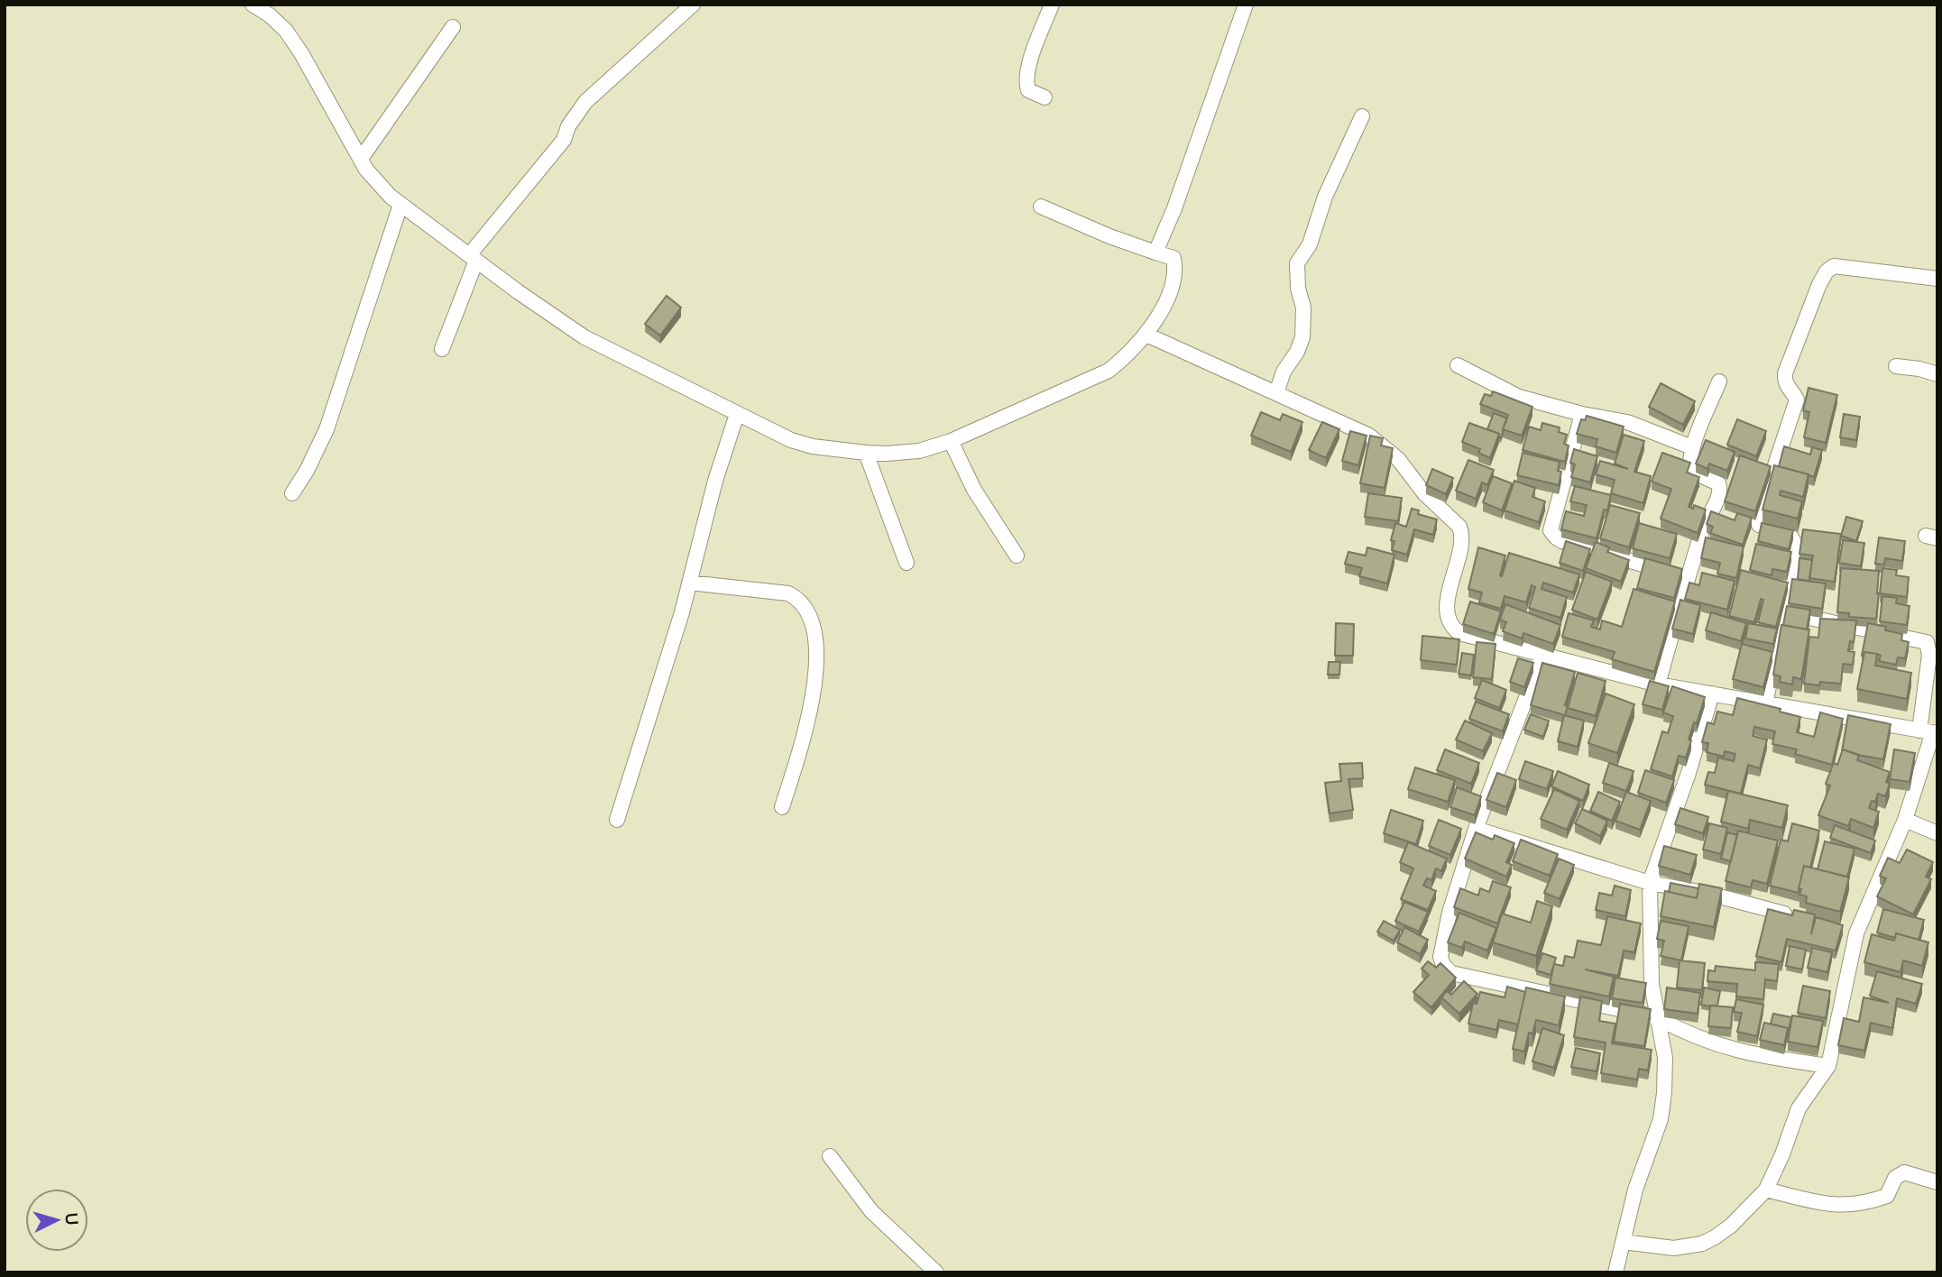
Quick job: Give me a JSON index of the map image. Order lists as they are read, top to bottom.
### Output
{
  "north": "right"
}
